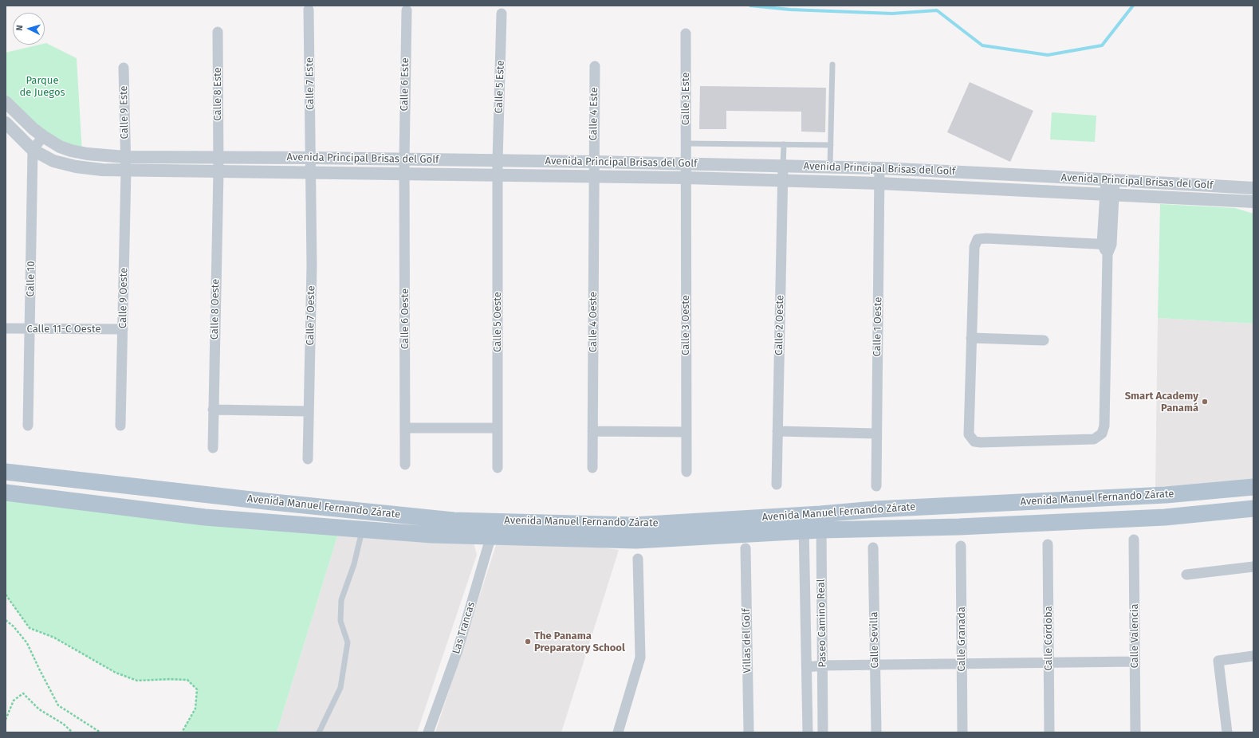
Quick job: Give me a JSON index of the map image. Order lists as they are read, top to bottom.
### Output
{
  "streets": {
    "main road": ["Avenida Manuel Fernando Zárate"],
    "street": [
      "Calle 7 Este",
      "Calle 6 Este",
      "Calle 5 Este",
      "Calle 8 Este",
      "Calle 3 Este",
      "Calle 9 Este",
      "Calle 4 Este",
      "Avenida Principal Brisas del Golf",
      "Calle 10",
      "Calle 9 Oeste",
      "Calle 8 Oeste",
      "Calle 7 Oeste",
      "Calle 6 Oeste",
      "Calle 5 Oeste",
      "Calle 4 Oeste",
      "Calle 3 Oeste",
      "Calle 2 Oeste",
      "Calle 1 Oeste",
      "Calle 11-C Oeste",
      "Paseo Camino Real",
      "Las Trancas",
      "Calle Valencia",
      "Calle Córdoba",
      "Calle Granada",
      "Calle Sevilla",
      "Villas del Golf"
    ]
  },
  "crossings": [
    ["Calle 7 Este", "Avenida Principal Brisas del Golf"],
    ["Calle 7 Este", "Calle 7 Oeste"],
    ["Calle 6 Este", "Avenida Principal Brisas del Golf"],
    ["Calle 6 Este", "Calle 6 Oeste"],
    ["Calle 5 Este", "Avenida Principal Brisas del Golf"],
    ["Calle 5 Este", "Calle 5 Oeste"],
    ["Calle 8 Este", "Avenida Principal Brisas del Golf"],
    ["Calle 8 Este", "Calle 8 Oeste"],
    ["Calle 3 Este", "Avenida Principal Brisas del Golf"],
    ["Calle 3 Este", "Calle 3 Oeste"],
    ["Calle 9 Este", "Avenida Principal Brisas del Golf"],
    ["Calle 9 Este", "Calle 9 Oeste"],
    ["Calle 4 Este", "Avenida Principal Brisas del Golf"],
    ["Calle 4 Este", "Calle 4 Oeste"],
    ["Avenida Principal Brisas del Golf", "Calle 10"],
    ["Avenida Principal Brisas del Golf", "Calle 9 Oeste"],
    ["Avenida Principal Brisas del Golf", "Calle 8 Oeste"],
    ["Avenida Principal Brisas del Golf", "Calle 7 Oeste"],
    ["Avenida Principal Brisas del Golf", "Calle 6 Oeste"],
    ["Avenida Principal Brisas del Golf", "Calle 5 Oeste"],
    ["Avenida Principal Brisas del Golf", "Calle 4 Oeste"],
    ["Avenida Principal Brisas del Golf", "Calle 3 Oeste"],
    ["Avenida Principal Brisas del Golf", "Calle 2 Oeste"],
    ["Avenida Principal Brisas del Golf", "Calle 1 Oeste"],
    ["Calle 10", "Calle 11-C Oeste"],
    ["Calle 9 Oeste", "Calle 11-C Oeste"],
    ["Avenida Manuel Fernando Zárate", "Paseo Camino Real"],
    ["Avenida Manuel Fernando Zárate", "Las Trancas"]
  ],
  "parks": ["Parque de Juegos"],
  "places": ["Smart Academy Panamá", "The Panama Preparatory School"],
  "north": "left"
}
